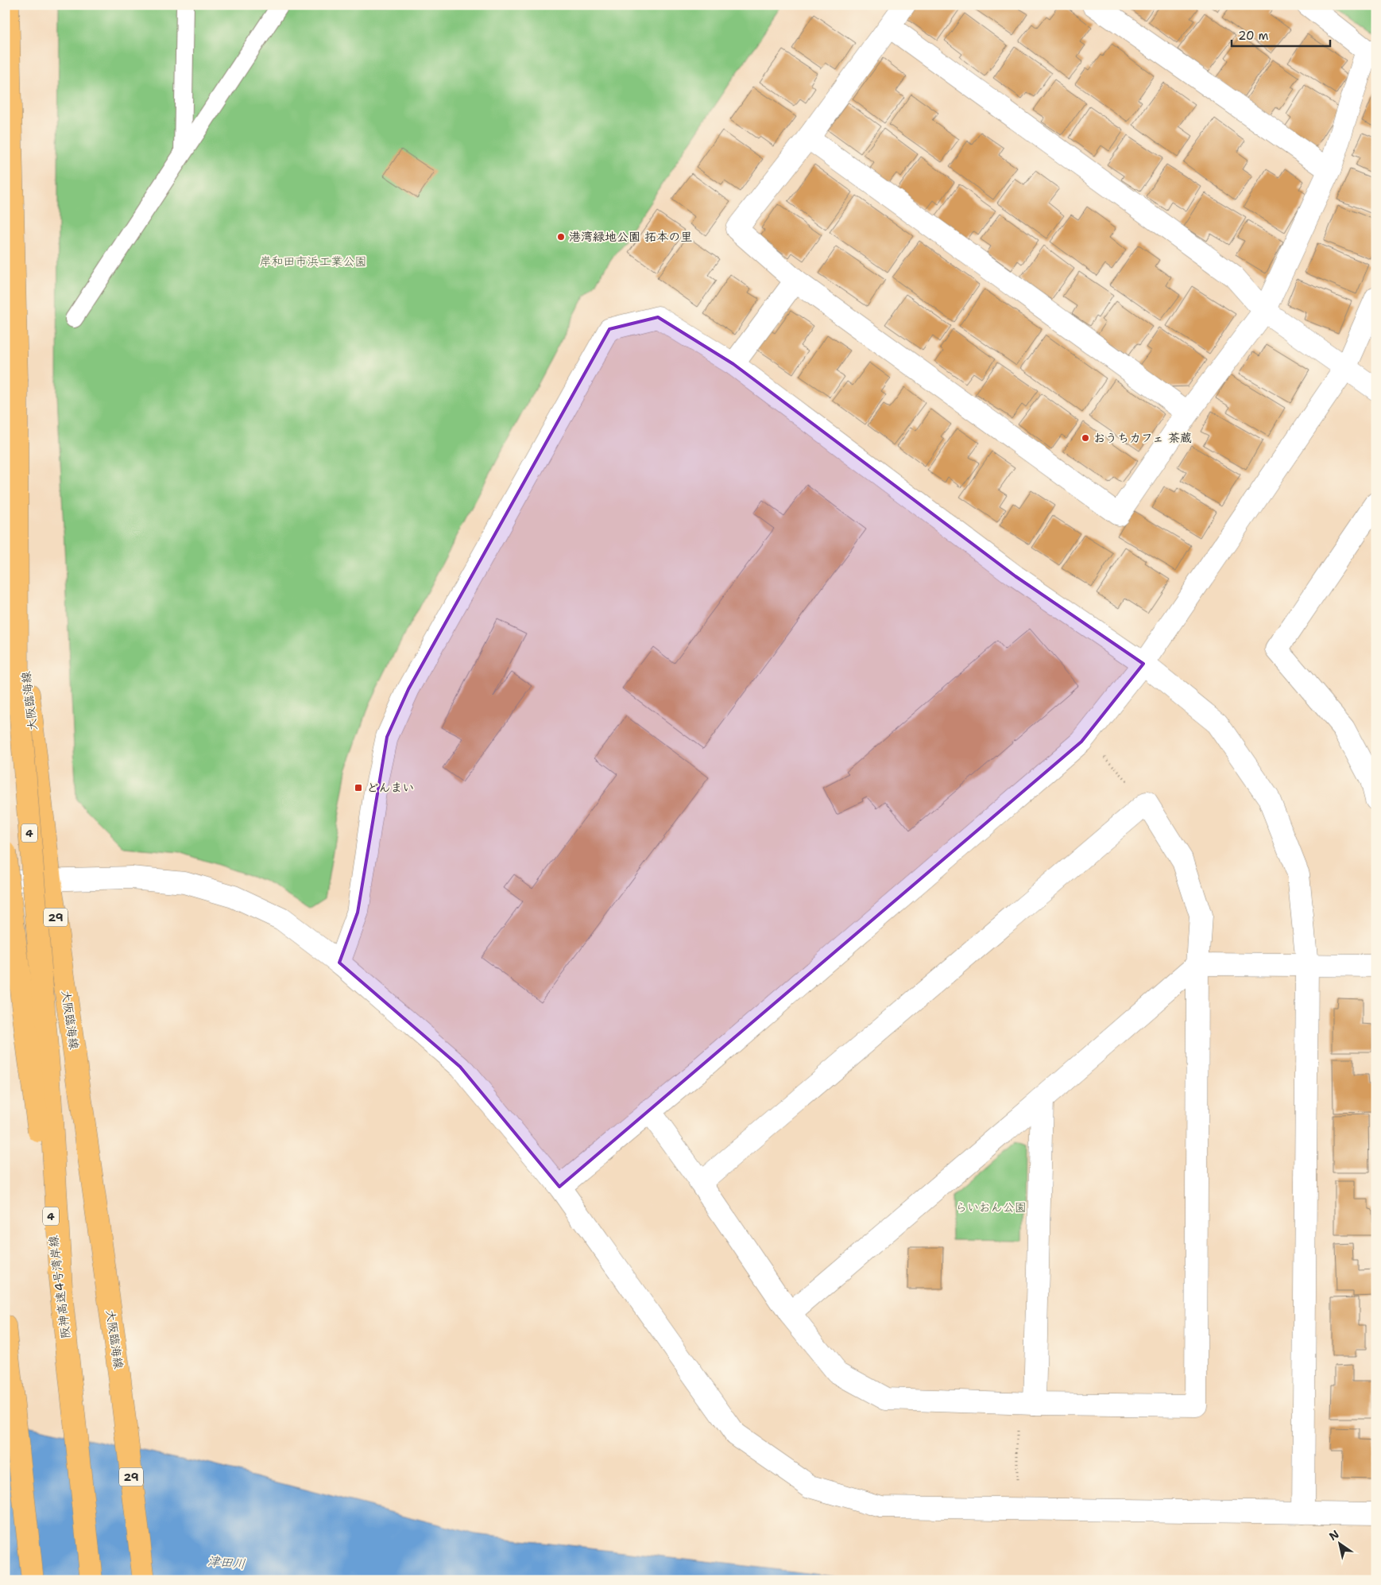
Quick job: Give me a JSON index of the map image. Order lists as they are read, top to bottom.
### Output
{
  "streets": {
    "main road": [
      "大阪臨海線",
      "4",
      "29",
      "阪神高速4号湾岸線"
    ]
  },
  "crossings": [
    ["4", "阪神高速4号湾岸線"]
  ],
  "water": ["津田川"],
  "parks": ["岸和田市浜工業公園", "らいおん公園"],
  "places": {
    "other": ["港湾緑地公園 拓本の里", "おうちカフェ 茶蔵"],
    "transit": ["どんまい"]
  },
  "scale_bar": "20 m",
  "north": "top left"
}
